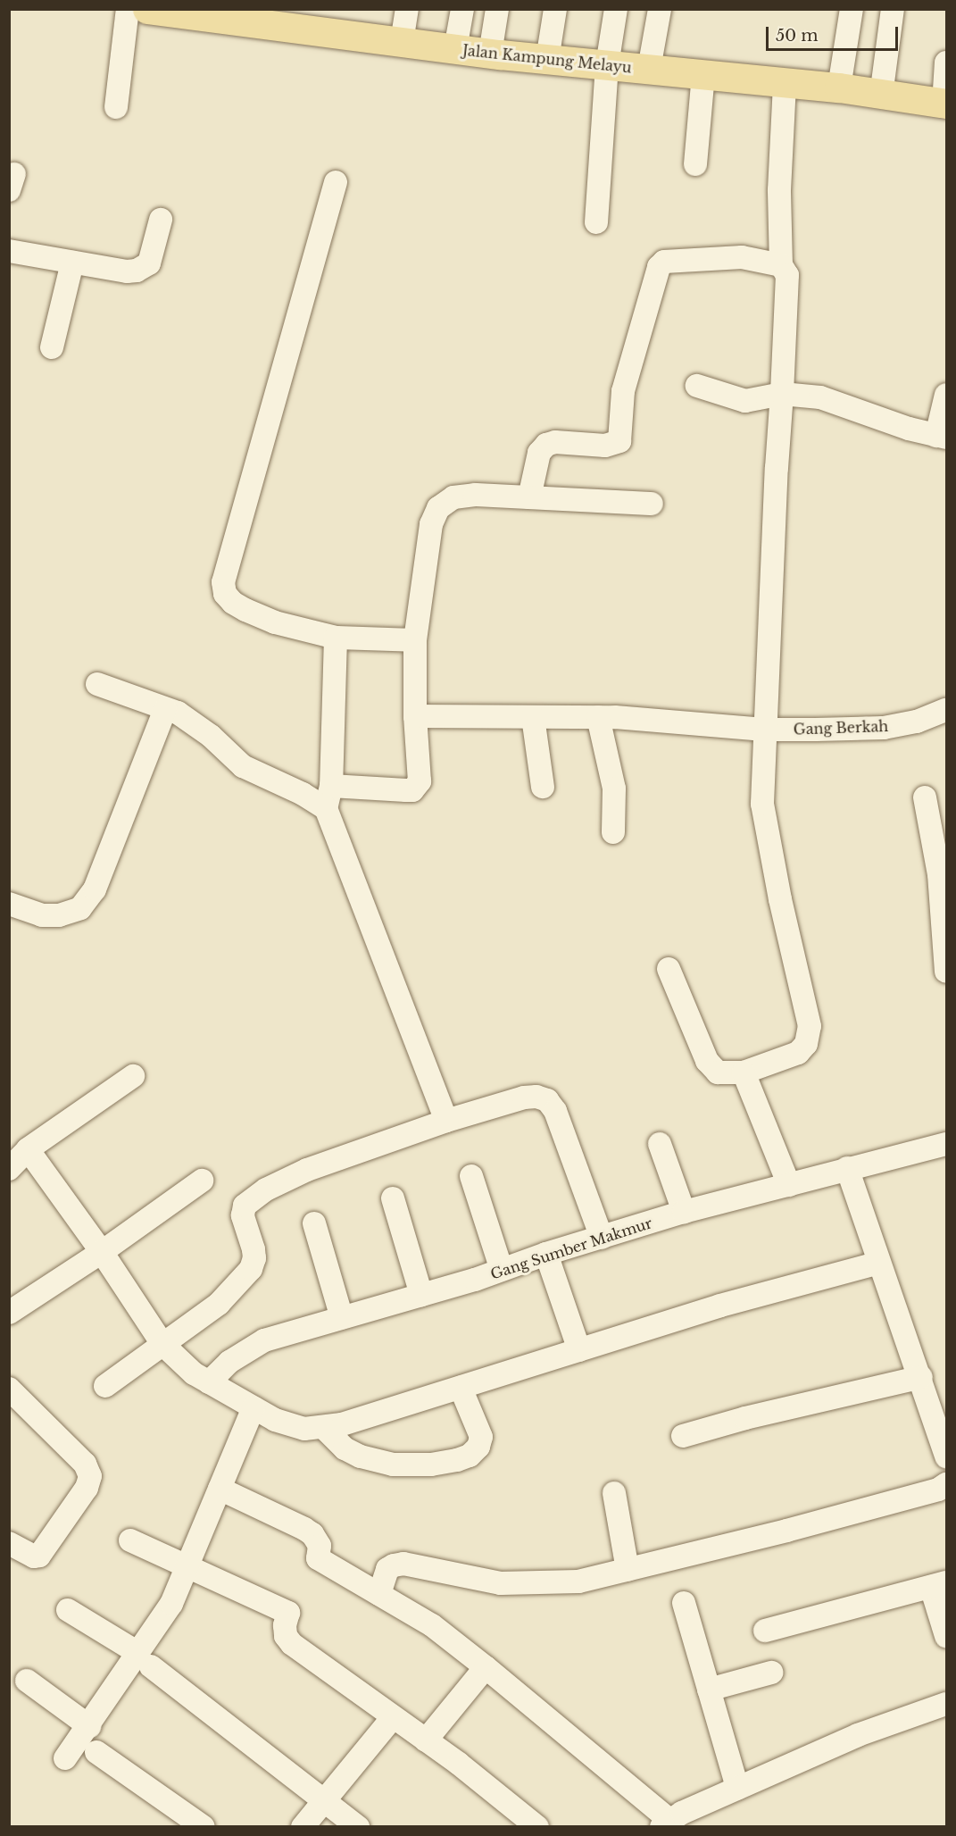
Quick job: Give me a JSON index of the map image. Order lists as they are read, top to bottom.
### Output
{
  "streets": {
    "main road": ["Jalan Kampung Melayu"],
    "street": ["Gang Berkah", "Gang Sumber Makmur"]
  },
  "scale_bar": "50 m"
}
